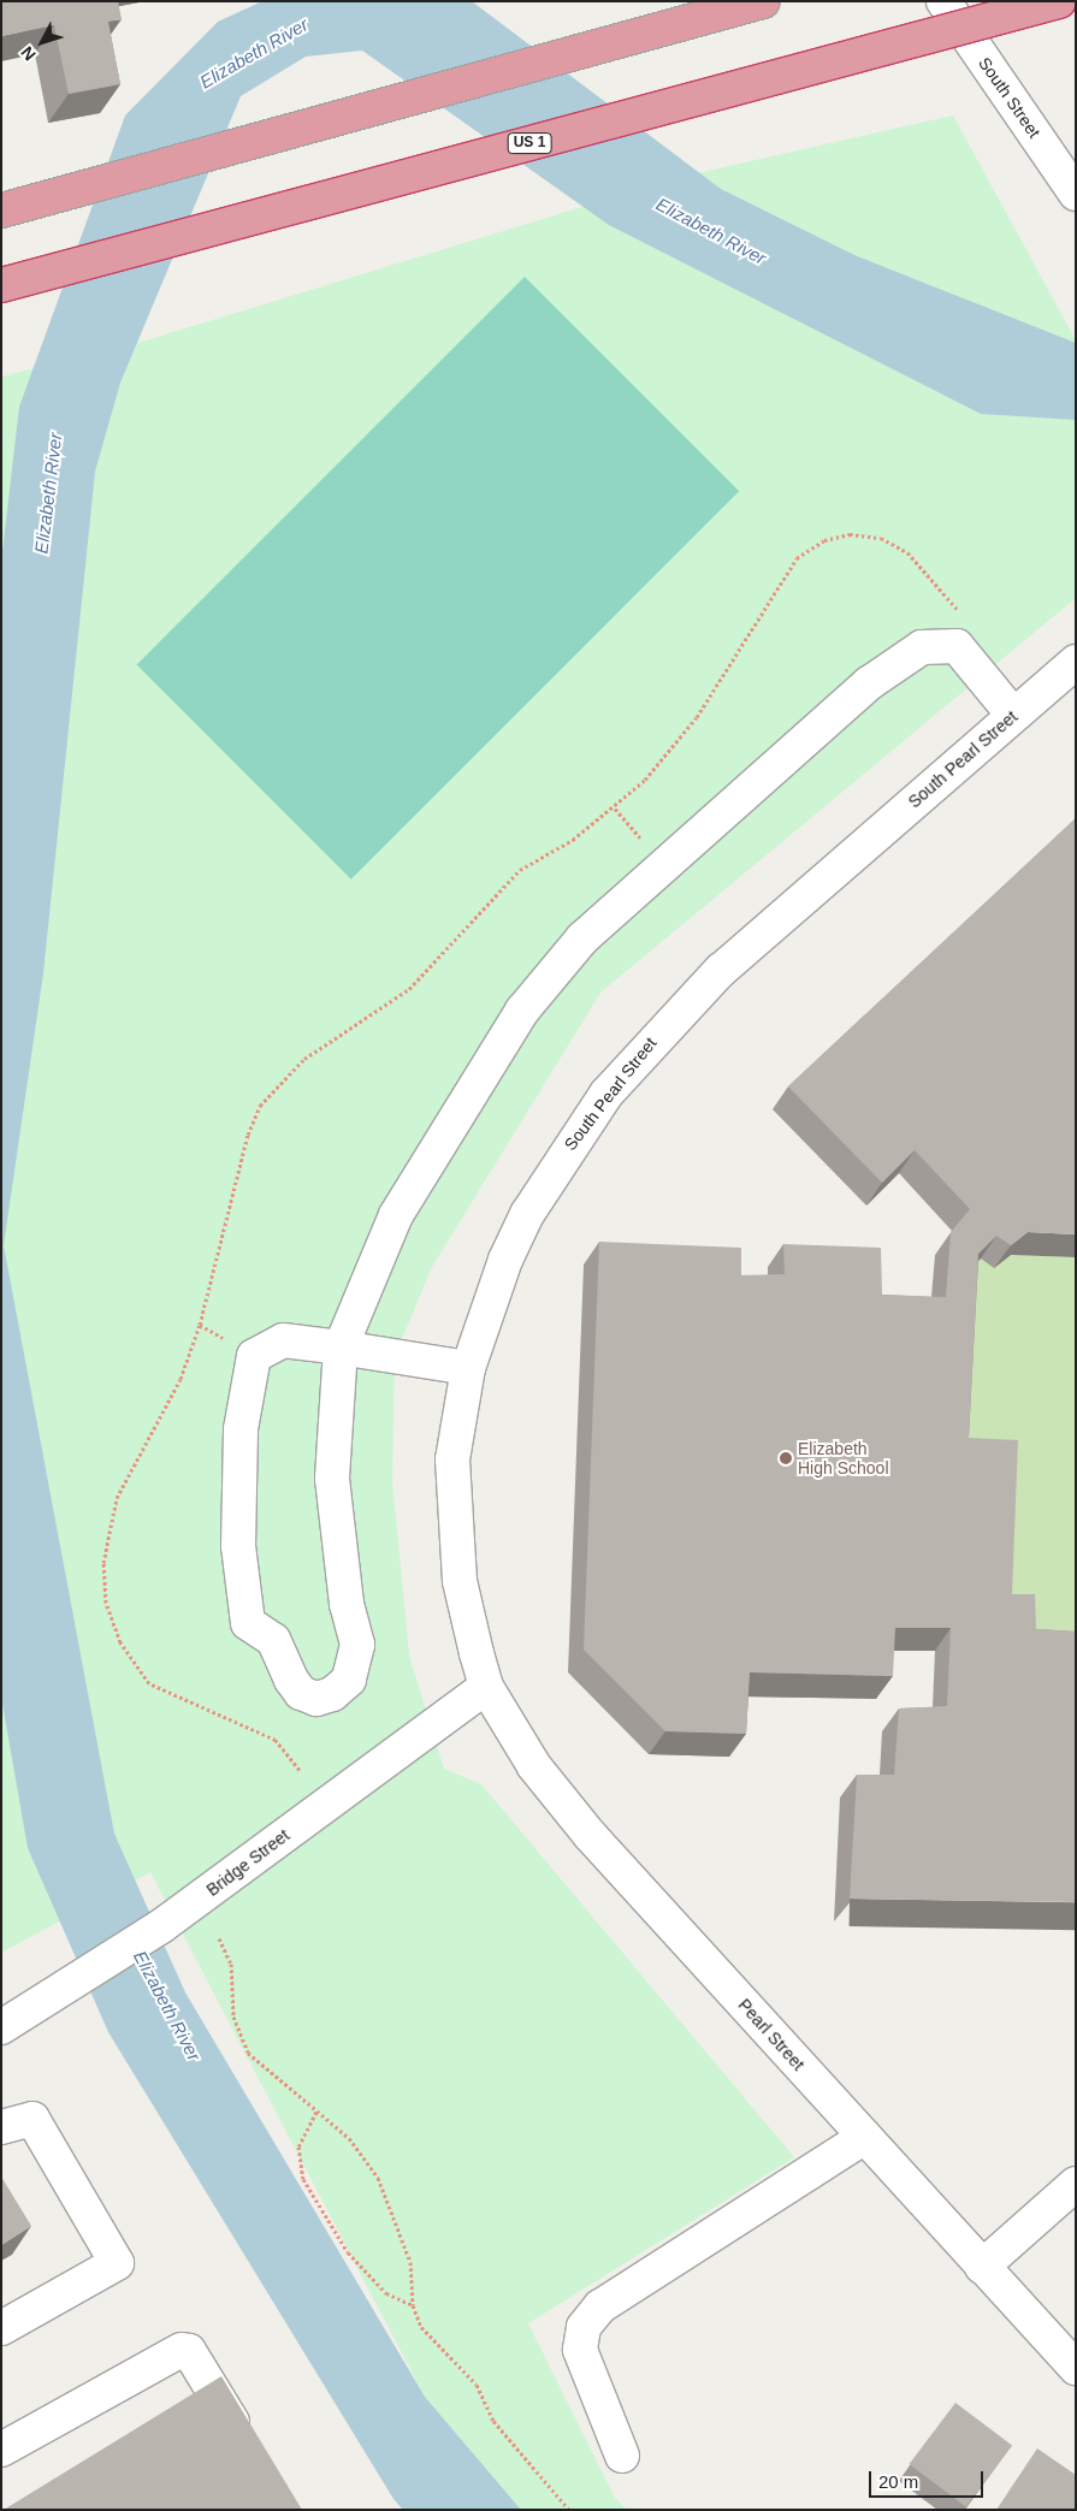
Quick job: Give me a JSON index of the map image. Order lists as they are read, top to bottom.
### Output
{
  "streets": {
    "highway": ["US 1"],
    "street": [
      "South Street",
      "South Pearl Street",
      "Bridge Street",
      "Pearl Street"
    ]
  },
  "crossings": [
    ["South Pearl Street", "Bridge Street"],
    ["South Pearl Street", "Pearl Street"],
    ["Bridge Street", "Pearl Street"]
  ],
  "water": ["Elizabeth River"],
  "places": ["Elizabeth High School"],
  "scale_bar": "20 m",
  "north": "bottom left"
}
